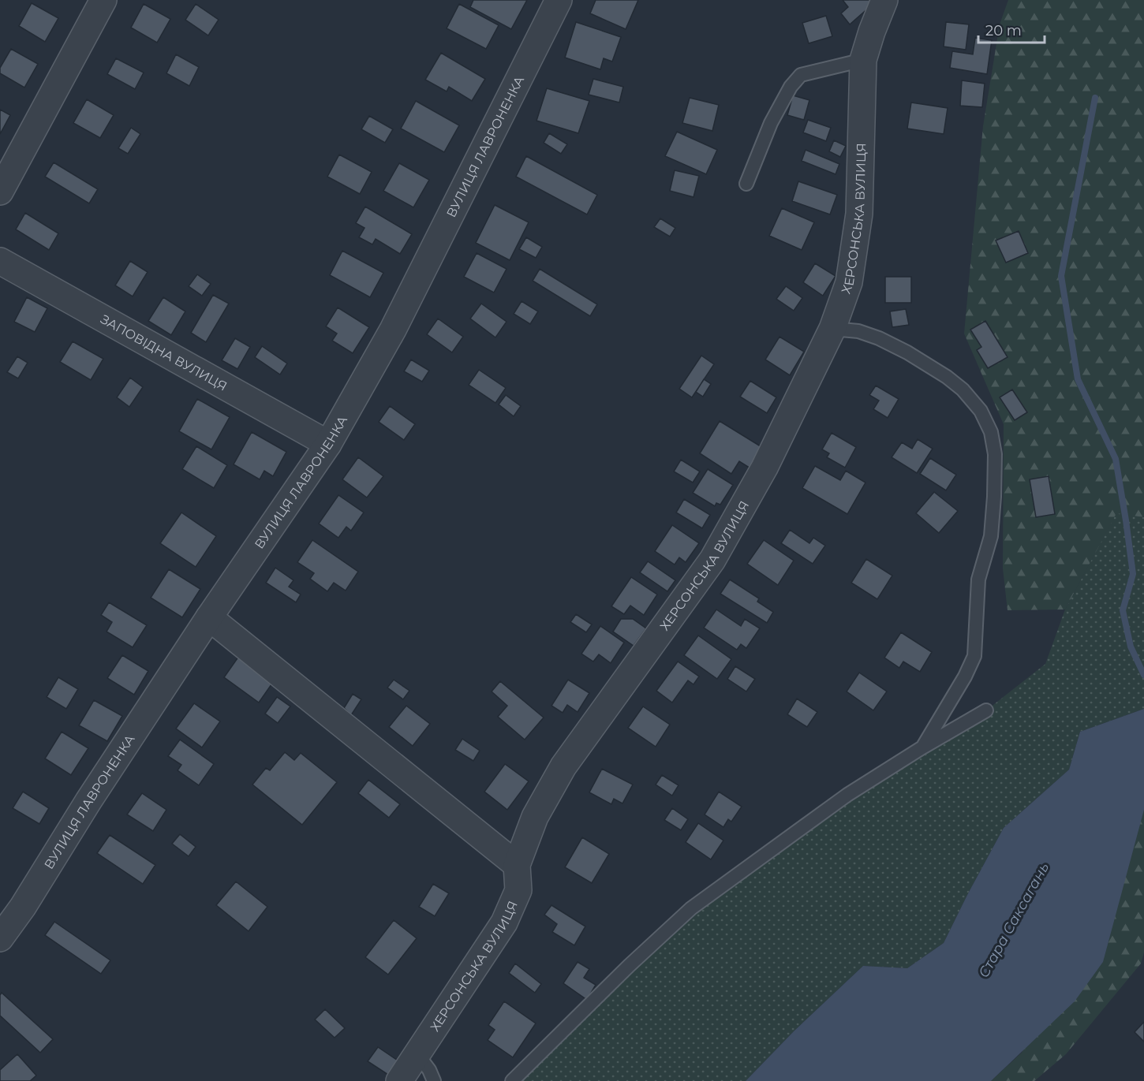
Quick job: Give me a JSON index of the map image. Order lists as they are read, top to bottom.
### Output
{
  "streets": {
    "street": ["ВУЛИЦЯ ЛАВРОНЕНКА", "ХЕРСОНСЬКА ВУЛИЦЯ", "ЗАПОВІДНА ВУЛИЦЯ"]
  },
  "crossings": [
    ["ВУЛИЦЯ ЛАВРОНЕНКА", "ЗАПОВІДНА ВУЛИЦЯ"]
  ],
  "water": ["Стара Саксагань"],
  "scale_bar": "20 m"
}
